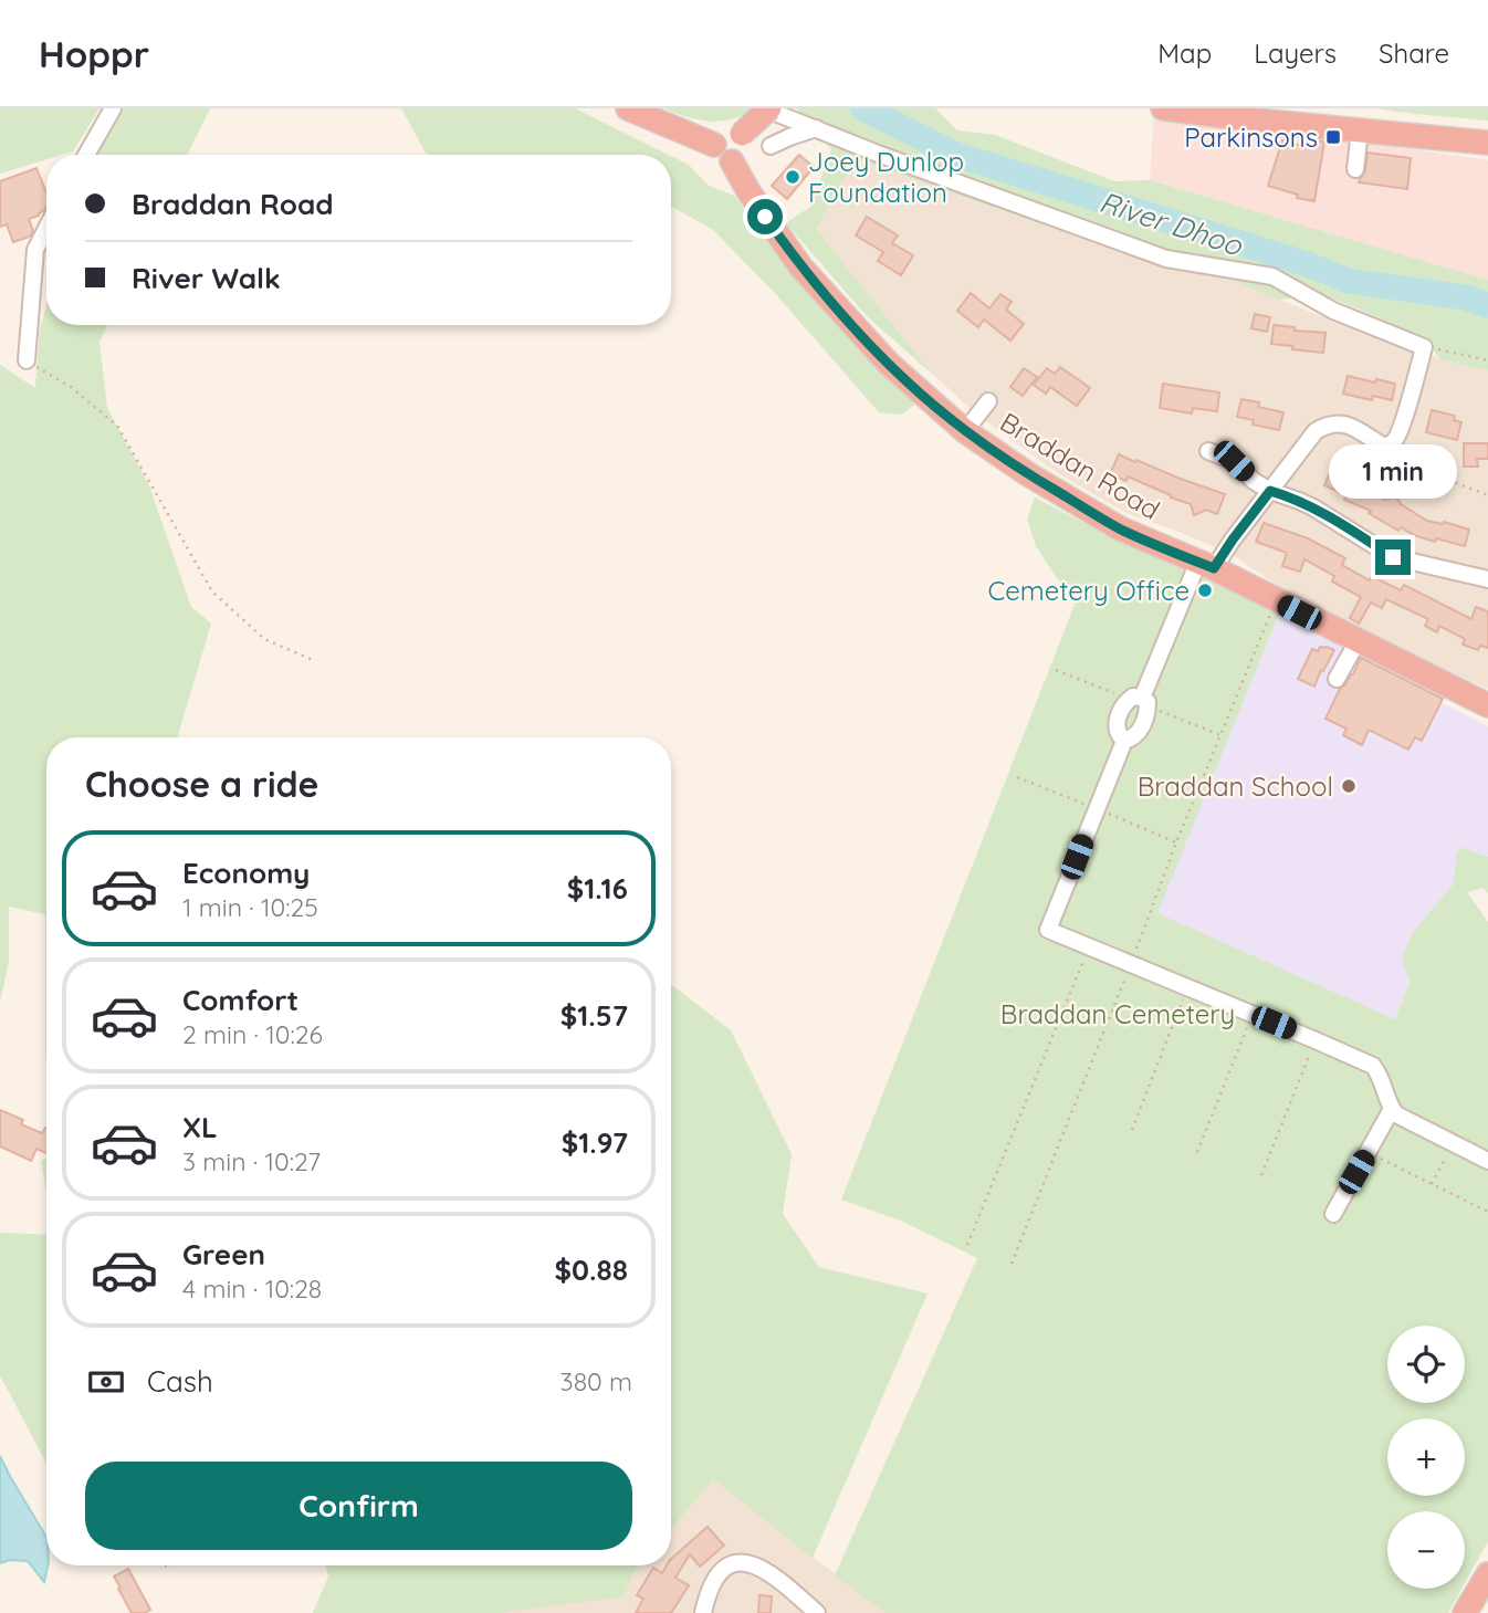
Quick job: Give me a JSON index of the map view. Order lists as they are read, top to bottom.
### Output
{
  "streets": {
    "highway": ["Braddan Road"]
  },
  "water": ["River Dhoo"],
  "parks": ["Braddan Cemetery"],
  "places": {
    "transit": ["Parkinsons"],
    "other": ["Joey Dunlop Foundation", "Cemetery Office", "Braddan School"]
  },
  "page": {
    "header": "Hoppr",
    "nav": ["Map", "Layers", "Share"],
    "banner": ["Braddan Road", "River Walk"],
    "bubble": "1 min",
    "heading": "Choose a ride",
    "list": [
      {
        "name": "Economy",
        "note": "1 min · 10:25",
        "value": "$1.16"
      },
      {
        "name": "Comfort",
        "note": "2 min · 10:26",
        "value": "$1.57"
      },
      {
        "name": "XL",
        "note": "3 min · 10:27",
        "value": "$1.97"
      },
      {
        "name": "Green",
        "note": "4 min · 10:28",
        "value": "$0.88"
      }
    ],
    "map_buttons": ["+", "−"],
    "pay": ["Cash", "380 m"],
    "buttons": "Confirm"
  }
}
